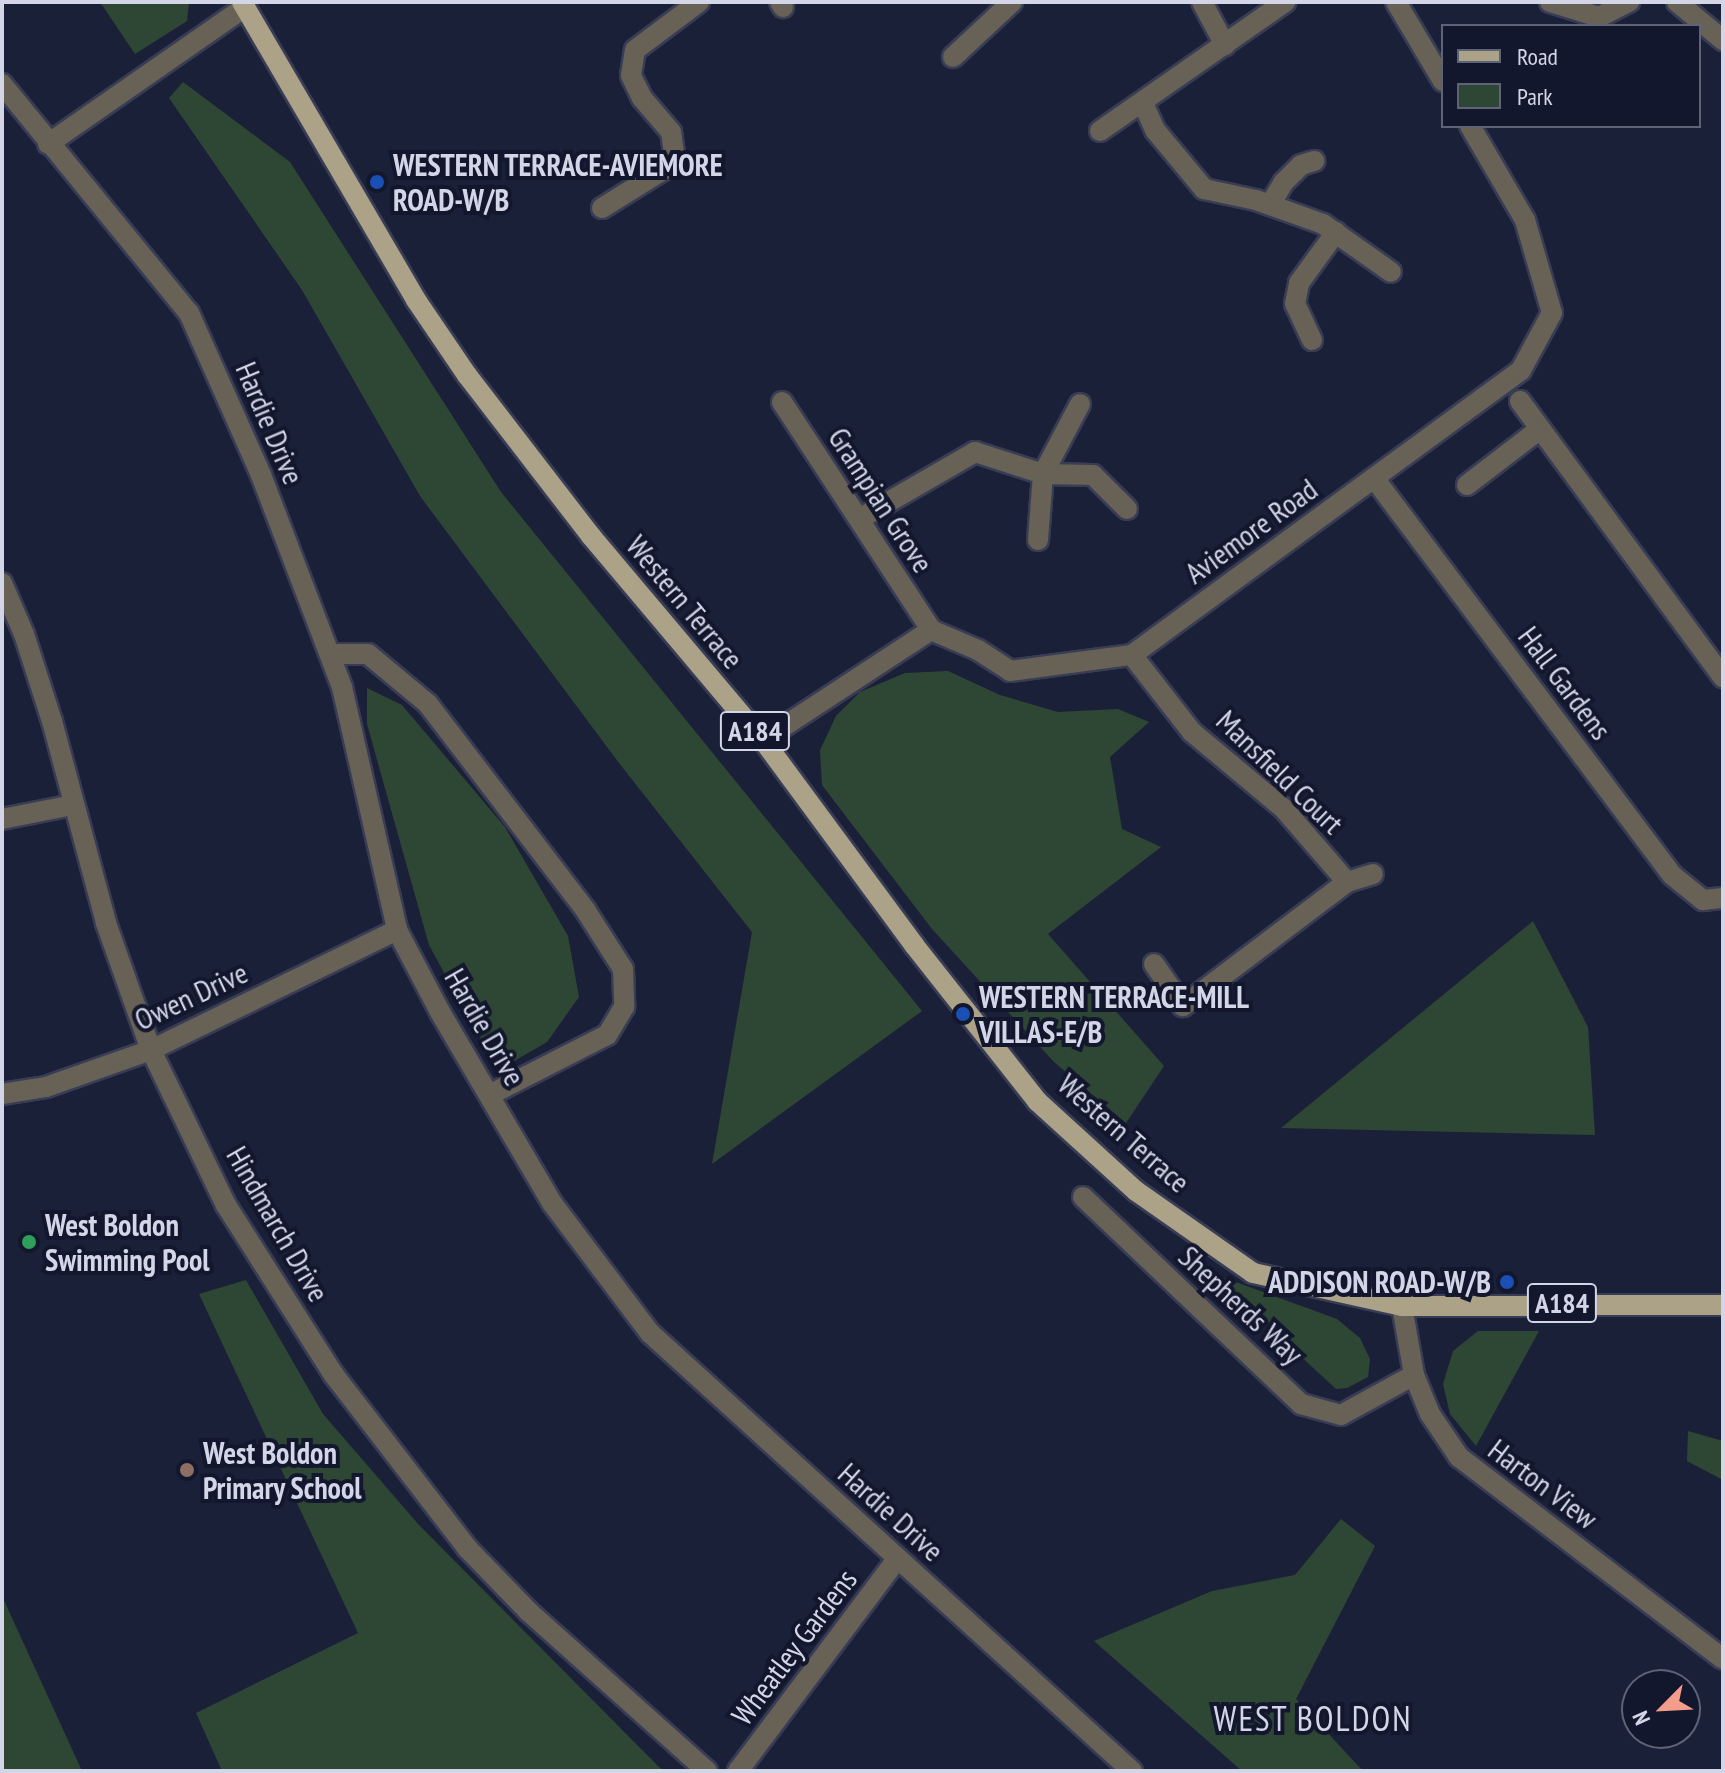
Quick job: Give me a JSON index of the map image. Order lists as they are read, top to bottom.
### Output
{
  "streets": {
    "main road": ["Western Terrace", "A184"],
    "street": [
      "Hardie Drive",
      "Grampian Grove",
      "Aviemore Road",
      "Hall Gardens",
      "Mansfield Court",
      "Owen Drive",
      "Hindmarch Drive",
      "Shepherds Way",
      "Harton View",
      "Wheatley Gardens"
    ]
  },
  "crossings": [
    ["Hardie Drive", "Owen Drive"],
    ["Hardie Drive", "Wheatley Gardens"],
    ["Grampian Grove", "Aviemore Road"],
    ["Aviemore Road", "Hall Gardens"],
    ["Aviemore Road", "Mansfield Court"],
    ["Western Terrace", "A184"],
    ["Western Terrace", "Harton View"],
    ["A184", "Harton View"],
    ["Owen Drive", "Hindmarch Drive"],
    ["Shepherds Way", "Harton View"]
  ],
  "districts": ["WEST BOLDON"],
  "places": [
    "WESTERN TERRACE-AVIEMORE ROAD-W/B",
    "WESTERN TERRACE-MILL VILLAS-E/B",
    "West Boldon Swimming Pool",
    "ADDISON ROAD-W/B",
    "West Boldon Primary School"
  ],
  "legend": ["Road", "Park"],
  "north": "bottom left"
}
